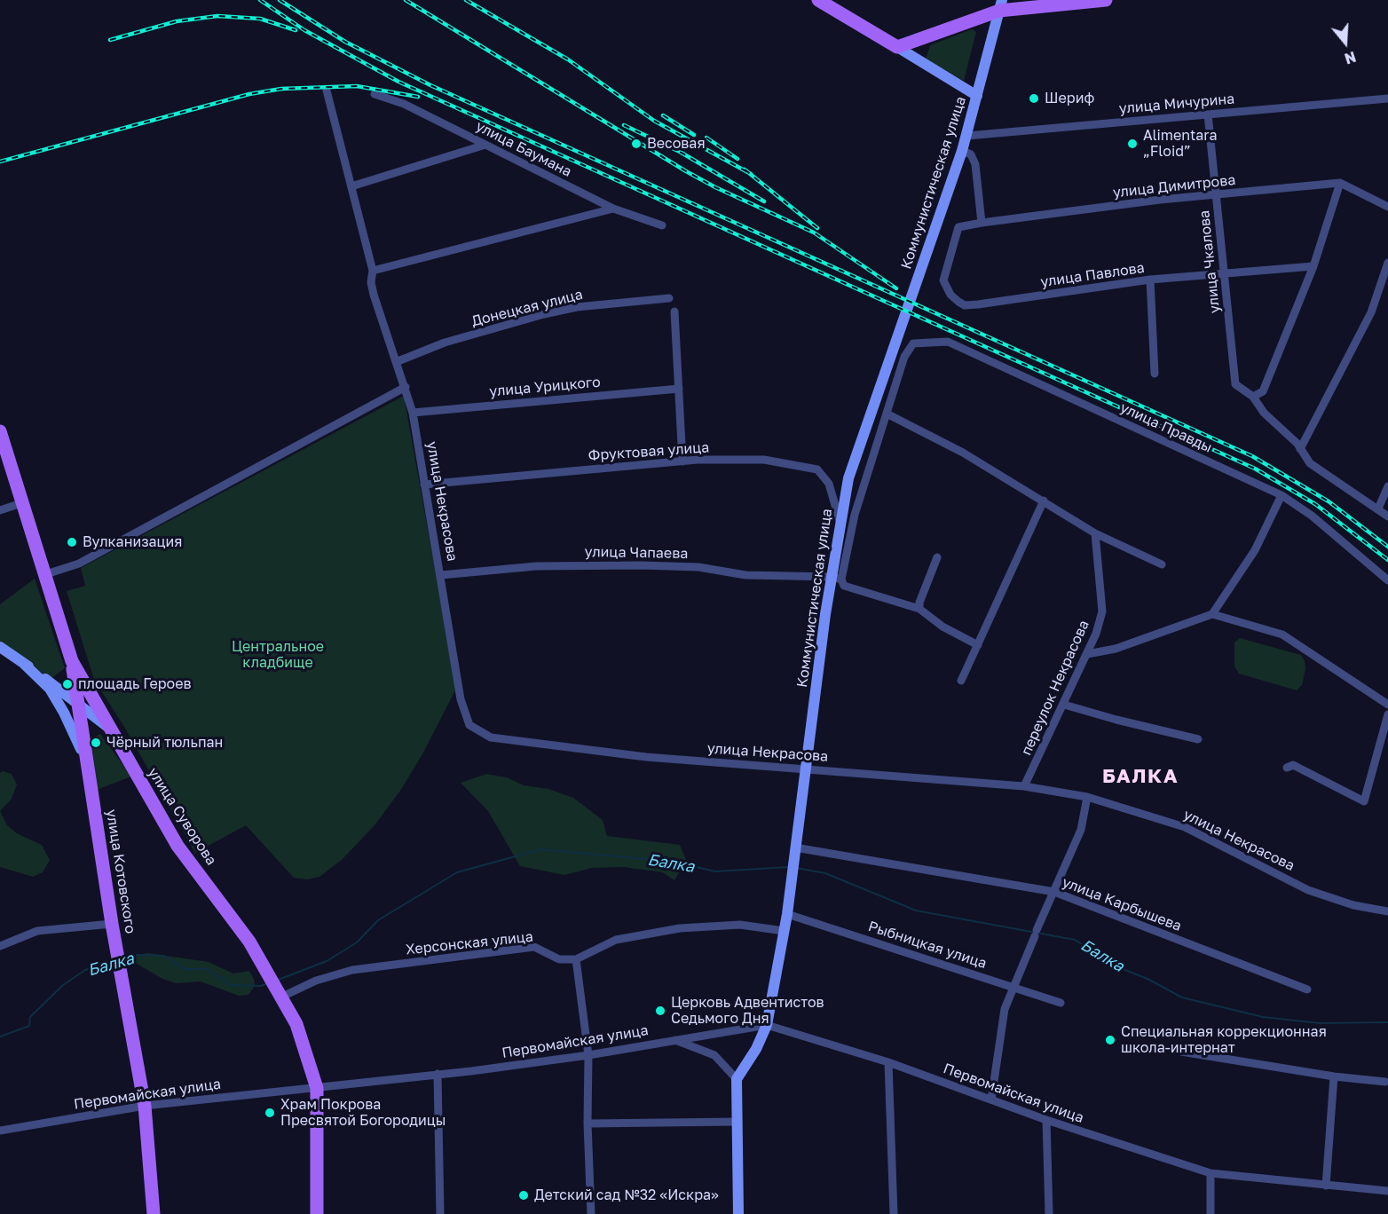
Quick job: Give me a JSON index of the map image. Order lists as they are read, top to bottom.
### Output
{
  "streets": {
    "main road": ["Коммунистическая улица", "улица Суворова", "улица Котовского"],
    "street": [
      "улица Мичурина",
      "улица Баумана",
      "улица Димитрова",
      "улица Чкалова",
      "улица Павлова",
      "Донецкая улица",
      "улица Урицкого",
      "улица Правды",
      "Фруктовая улица",
      "улица Некрасова",
      "улица Чапаева",
      "переулок Некрасова",
      "улица Карбышева",
      "Херсонская улица",
      "Рыбницкая улица",
      "Первомайская улица"
    ]
  },
  "crossings": [
    ["улица Мичурина", "Коммунистическая улица"],
    ["улица Мичурина", "улица Чкалова"],
    ["Коммунистическая улица", "Фруктовая улица"],
    ["Коммунистическая улица", "улица Некрасова"],
    ["Коммунистическая улица", "улица Чапаева"],
    ["Коммунистическая улица", "улица Карбышева"],
    ["Коммунистическая улица", "Рыбницкая улица"],
    ["Коммунистическая улица", "Первомайская улица"],
    ["улица Димитрова", "улица Чкалова"],
    ["улица Димитрова", "улица Павлова"],
    ["улица Чкалова", "улица Павлова"],
    ["Донецкая улица", "улица Некрасова"],
    ["улица Урицкого", "улица Некрасова"],
    ["Фруктовая улица", "улица Некрасова"],
    ["улица Некрасова", "улица Чапаева"],
    ["улица Некрасова", "переулок Некрасова"],
    ["улица Суворова", "улица Котовского"],
    ["улица Суворова", "Херсонская улица"],
    ["улица Суворова", "Первомайская улица"],
    ["улица Котовского", "Первомайская улица"]
  ],
  "districts": ["БАЛКА"],
  "water": ["Балка"],
  "parks": ["Центральное кладбище"],
  "places": [
    "Шериф",
    "Весовая",
    "Alimentara „Floid”",
    "Вулканизация",
    "площадь Героев",
    "Чёрный тюльпан",
    "Церковь Адвентистов Седьмого Дня",
    "Специальная коррекционная школа-интернат",
    "Храм Покрова Пресвятой Богородицы",
    "Детский сад №32 «Искра»"
  ],
  "north": "bottom"
}
